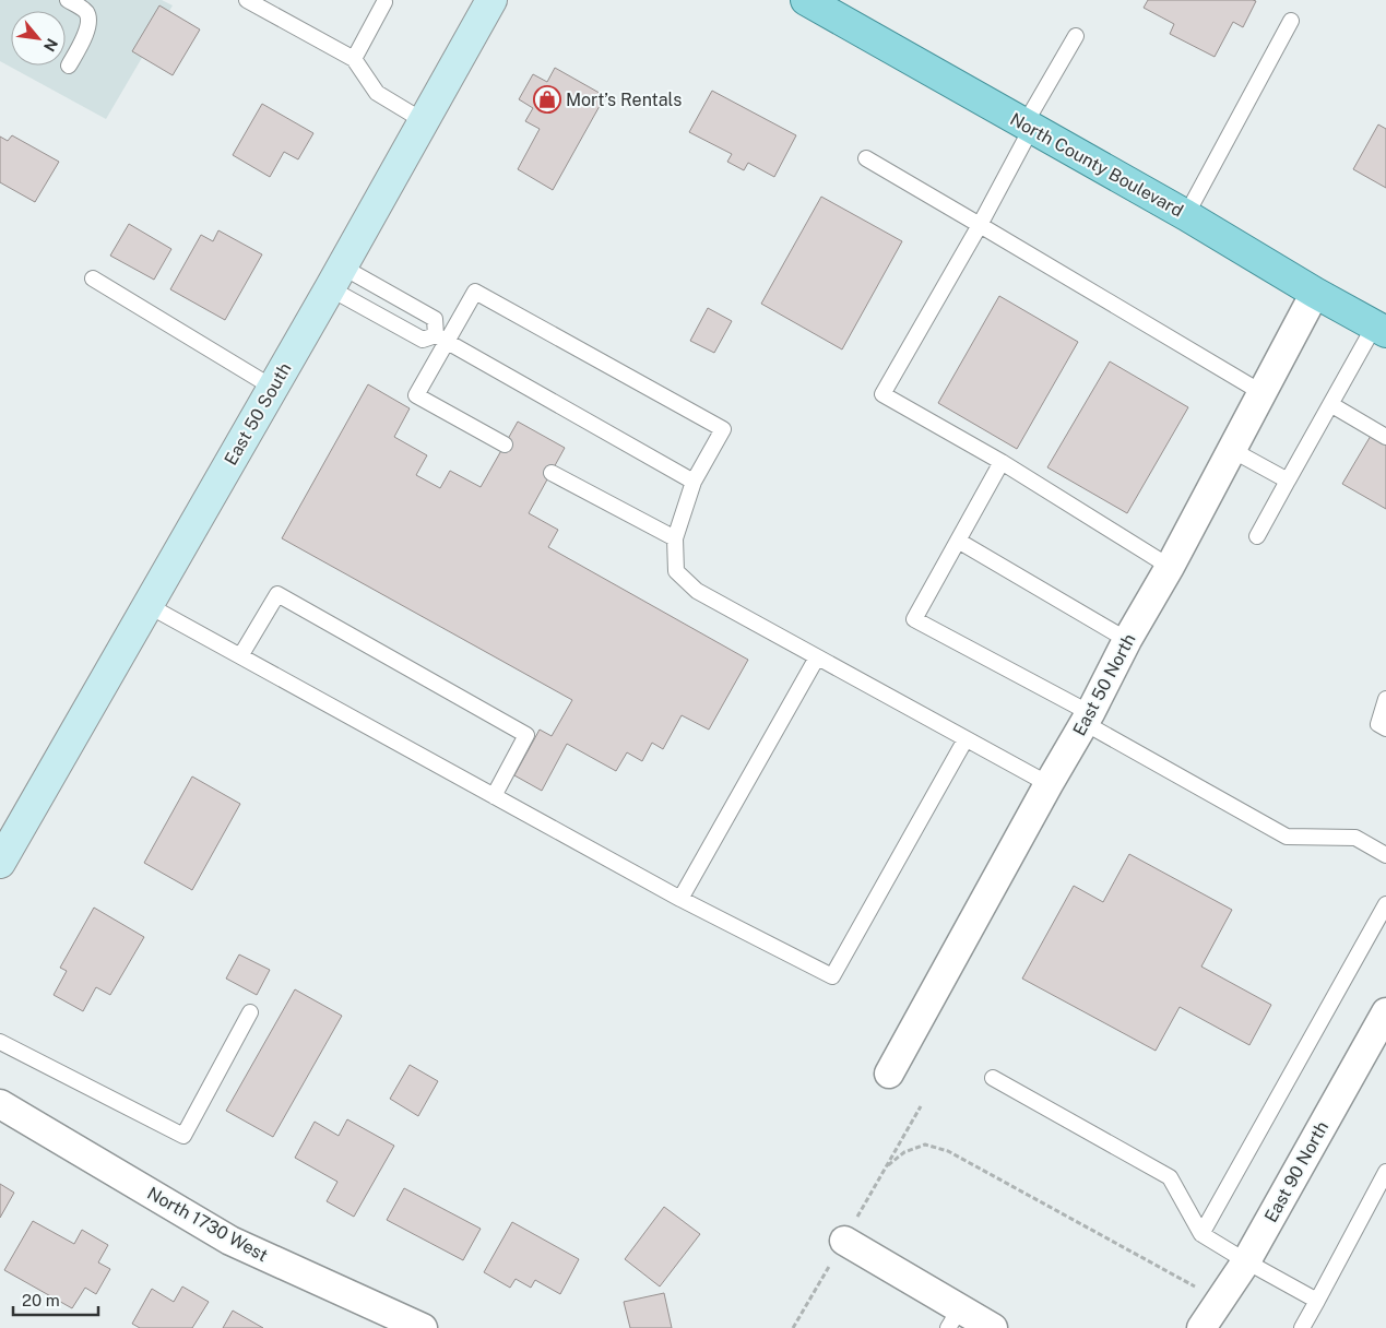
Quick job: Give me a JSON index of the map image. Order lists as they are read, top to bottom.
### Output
{
  "streets": {
    "main road": ["North County Boulevard", "East 50 South"],
    "street": ["East 50 North", "East 90 North", "North 1730 West"]
  },
  "crossings": [
    ["North County Boulevard", "East 50 North"]
  ],
  "places": {
    "shop": ["Mort’s Rentals"]
  },
  "scale_bar": "20 m",
  "north": "bottom right"
}
